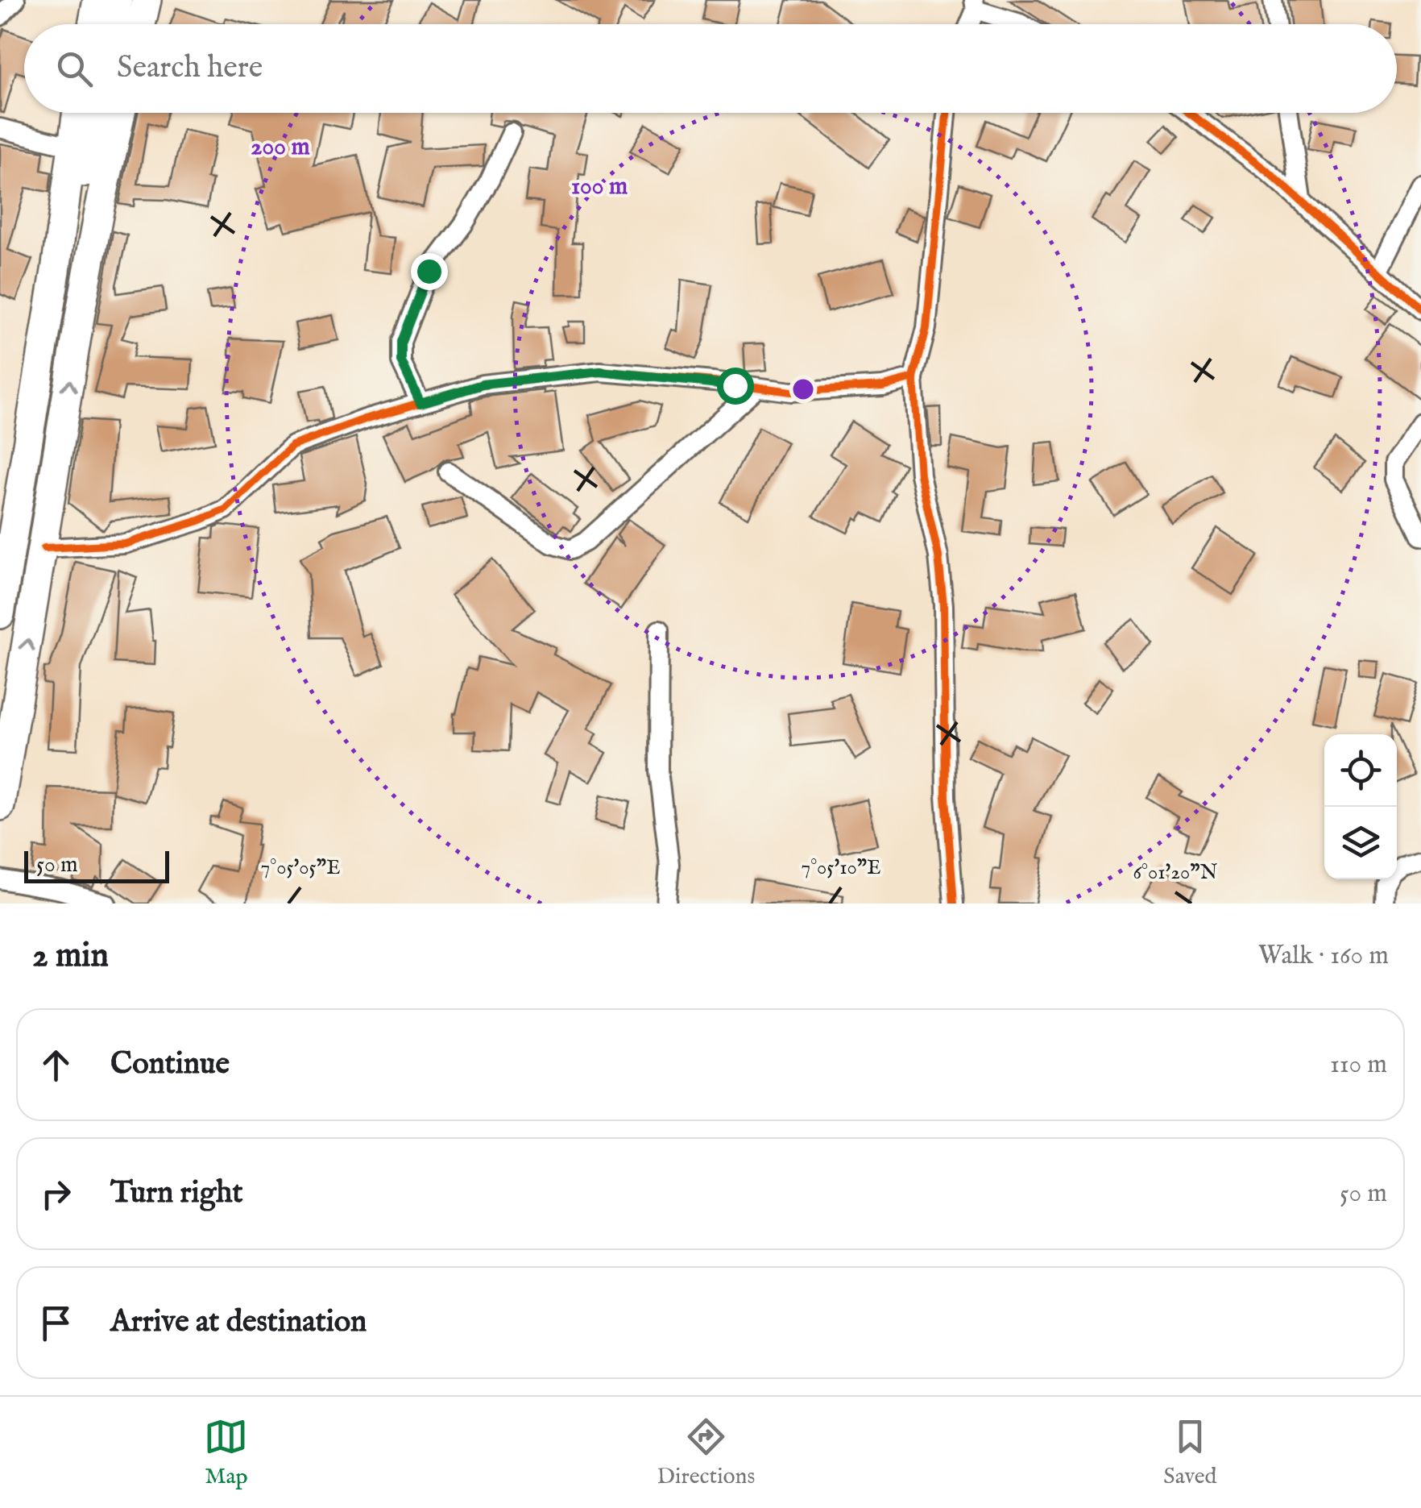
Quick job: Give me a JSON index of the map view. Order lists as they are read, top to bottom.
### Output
{
  "scale_bar": "50 m",
  "page": {
    "search": "Search here",
    "scale": "50 m",
    "heading": ["2 min", "Walk · 160 m"],
    "list": [
      ["Continue", "110 m"],
      ["Turn right", "50 m"],
      "Arrive at destination"
    ],
    "nav": ["Map", "Directions", "Saved"]
  },
  "coordinates": ["7°05'05\"E", "7°05'10\"E", "6°01'20\"N"],
  "rings": ["200 m", "100 m"]
}
